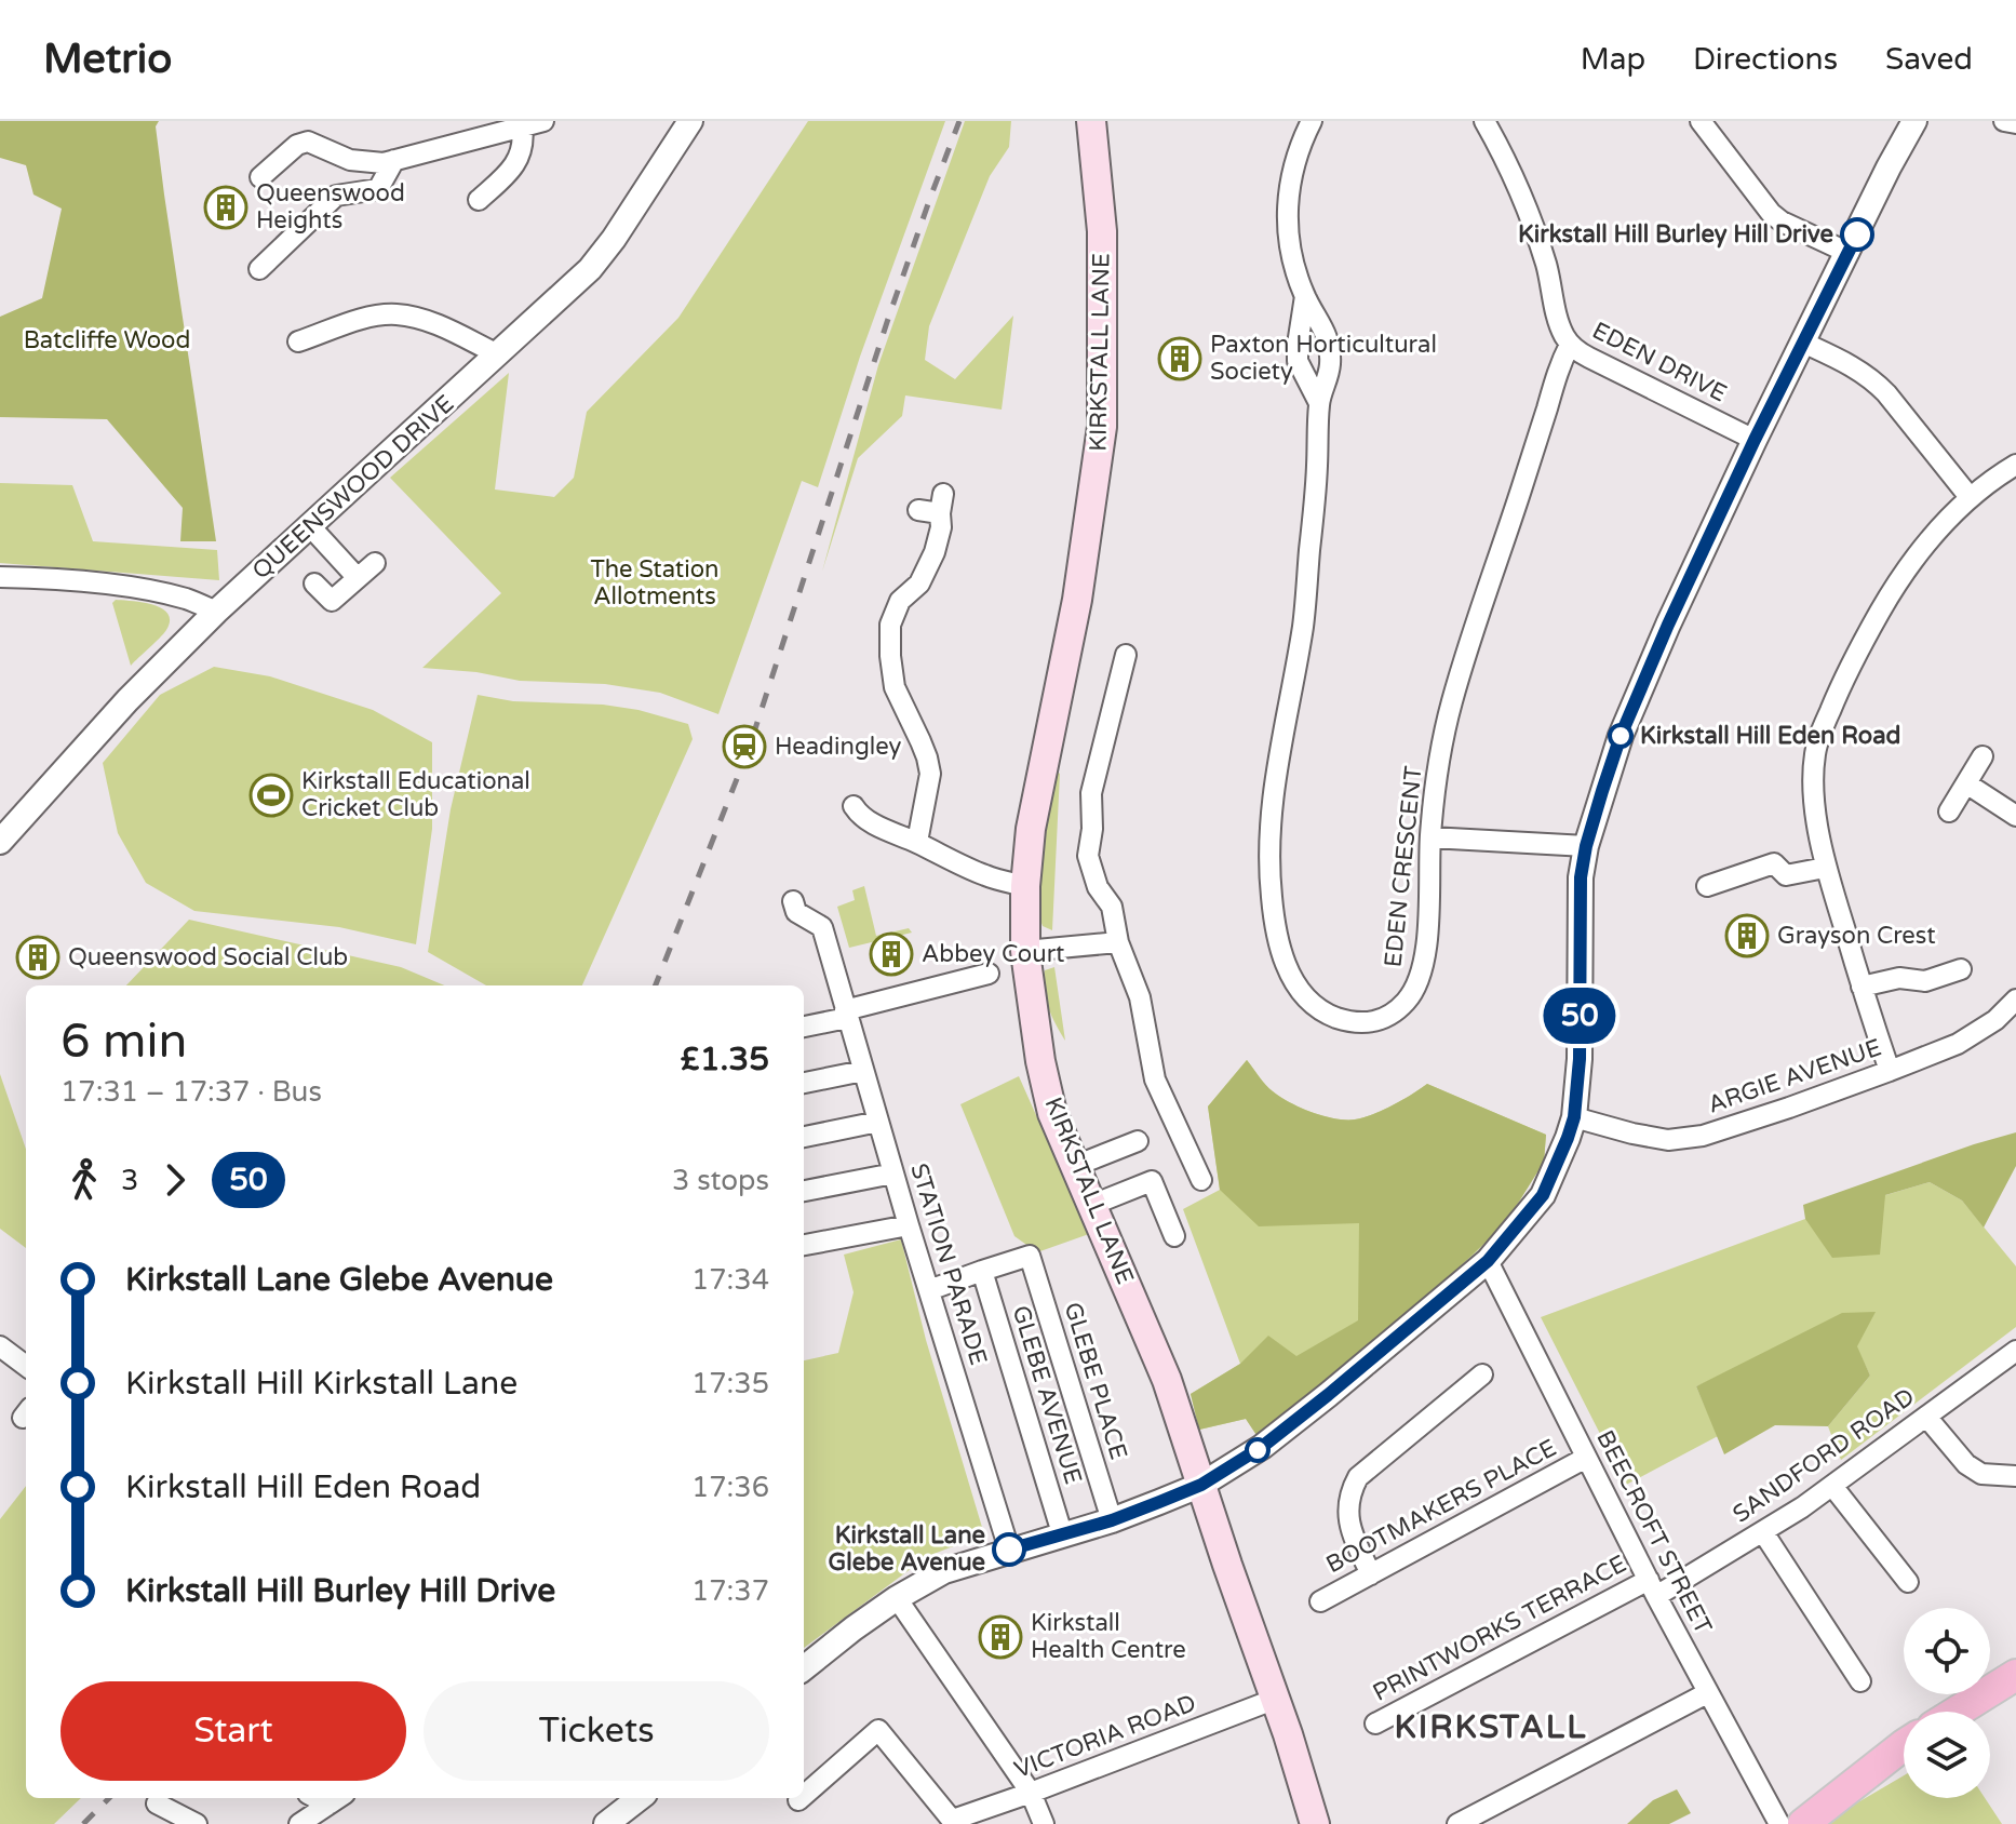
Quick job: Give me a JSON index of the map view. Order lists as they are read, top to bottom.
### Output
{
  "streets": {
    "main road": ["KIRKSTALL LANE"],
    "street": [
      "EDEN DRIVE",
      "QUEENSWOOD DRIVE",
      "EDEN CRESCENT",
      "ARGIE AVENUE",
      "STATION PARADE",
      "GLEBE PLACE",
      "GLEBE AVENUE",
      "SANDFORD ROAD",
      "BOOTMAKERS PLACE",
      "BEECROFT STREET",
      "PRINTWORKS TERRACE",
      "VICTORIA ROAD"
    ]
  },
  "crossings": [
    ["KIRKSTALL LANE", "VICTORIA ROAD"],
    ["EDEN DRIVE", "EDEN CRESCENT"],
    ["GLEBE PLACE", "GLEBE AVENUE"],
    ["SANDFORD ROAD", "BEECROFT STREET"],
    ["SANDFORD ROAD", "PRINTWORKS TERRACE"],
    ["BOOTMAKERS PLACE", "BEECROFT STREET"],
    ["BEECROFT STREET", "PRINTWORKS TERRACE"]
  ],
  "districts": ["KIRKSTALL"],
  "parks": ["Batcliffe Wood", "The Station Allotments"],
  "places": {
    "building": [
      "Queenswood Heights",
      "Paxton Horticultural Society",
      "Grayson Crest",
      "Abbey Court",
      "Queenswood Social Club",
      "Kirkstall Health Centre"
    ],
    "other": ["Kirkstall Hill Burley Hill Drive", "Kirkstall Hill Eden Road", "Kirkstall Lane Glebe Avenue"],
    "station": ["Headingley"],
    "sports": ["Kirkstall Educational Cricket Club"]
  },
  "lines": ["bus line 50"],
  "page": {
    "header": "Metrio",
    "nav": ["Map", "Directions", "Saved"],
    "on_map": "50",
    "heading": ["6 min", "17:31 – 17:37 · Bus", "£1.35"],
    "legs": ["3", "50", "3 stops"],
    "list": [
      {
        "name": "Kirkstall Lane Glebe Avenue",
        "value": "17:34"
      },
      {
        "name": "Kirkstall Hill Kirkstall Lane",
        "value": "17:35"
      },
      {
        "name": "Kirkstall Hill Eden Road",
        "value": "17:36"
      },
      {
        "name": "Kirkstall Hill Burley Hill Drive",
        "value": "17:37"
      }
    ],
    "buttons": ["Start", "Tickets"]
  }
}
